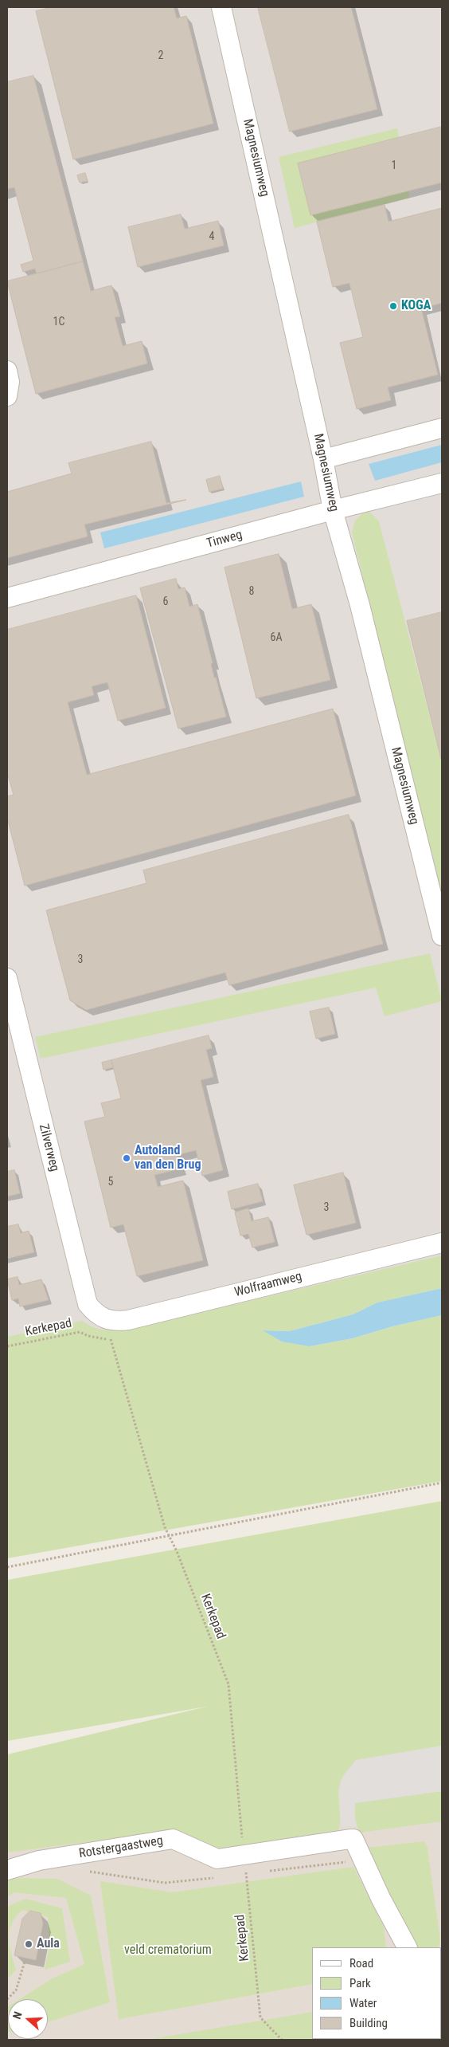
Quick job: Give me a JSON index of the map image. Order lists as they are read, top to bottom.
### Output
{
  "streets": {
    "street": [
      "Magnesiumweg",
      "Tinweg",
      "Zilverweg",
      "Wolfraamweg",
      "Rotstergaastweg"
    ],
    "path": ["Kerkepad"]
  },
  "crossings": [
    ["Magnesiumweg", "Tinweg"],
    ["Zilverweg", "Wolfraamweg"],
    ["Kerkepad", "Rotstergaastweg"]
  ],
  "parks": ["veld crematorium"],
  "places": ["KOGA", "Autoland van den Brug", "Aula"],
  "house_numbers": [
    "2",
    "1",
    "4",
    "1C",
    "8",
    "6",
    "6A",
    "3",
    "5",
    "3"
  ],
  "legend": [
    "Road",
    "Park",
    "Water",
    "Building"
  ],
  "north": "left"
}
